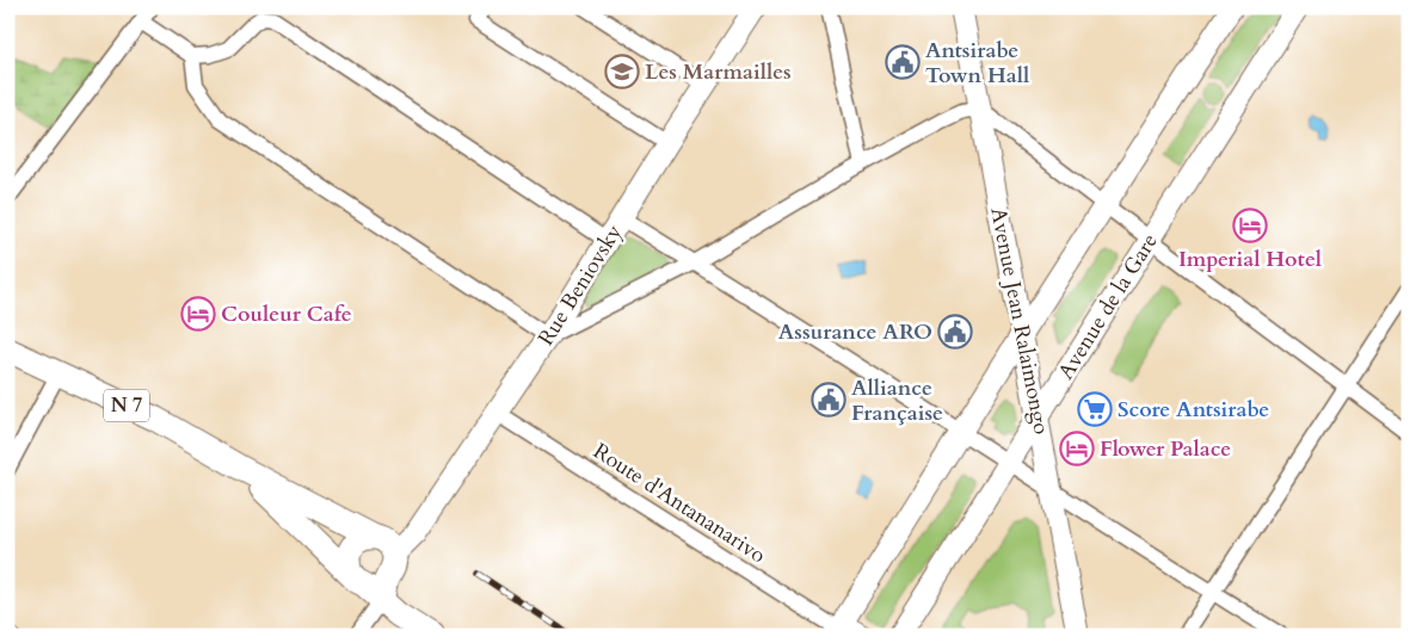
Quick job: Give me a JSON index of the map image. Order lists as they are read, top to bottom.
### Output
{
  "streets": {
    "main road": ["N 7"],
    "street": [
      "Rue Beniovsky",
      "Avenue de la Gare",
      "Avenue Jean Ralaimongo",
      "Route d'Antananarivo"
    ]
  },
  "crossings": [
    ["Rue Beniovsky", "N 7"],
    ["Rue Beniovsky", "Route d'Antananarivo"],
    ["Avenue de la Gare", "Avenue Jean Ralaimongo"]
  ],
  "places": {
    "public building": ["Antsirabe Town Hall", "Assurance ARO", "Alliance Française"],
    "school or university": ["Les Marmailles"],
    "hotel": ["Imperial Hotel", "Couleur Cafe", "Flower Palace"],
    "supermarket": ["Score Antsirabe"]
  }
}
